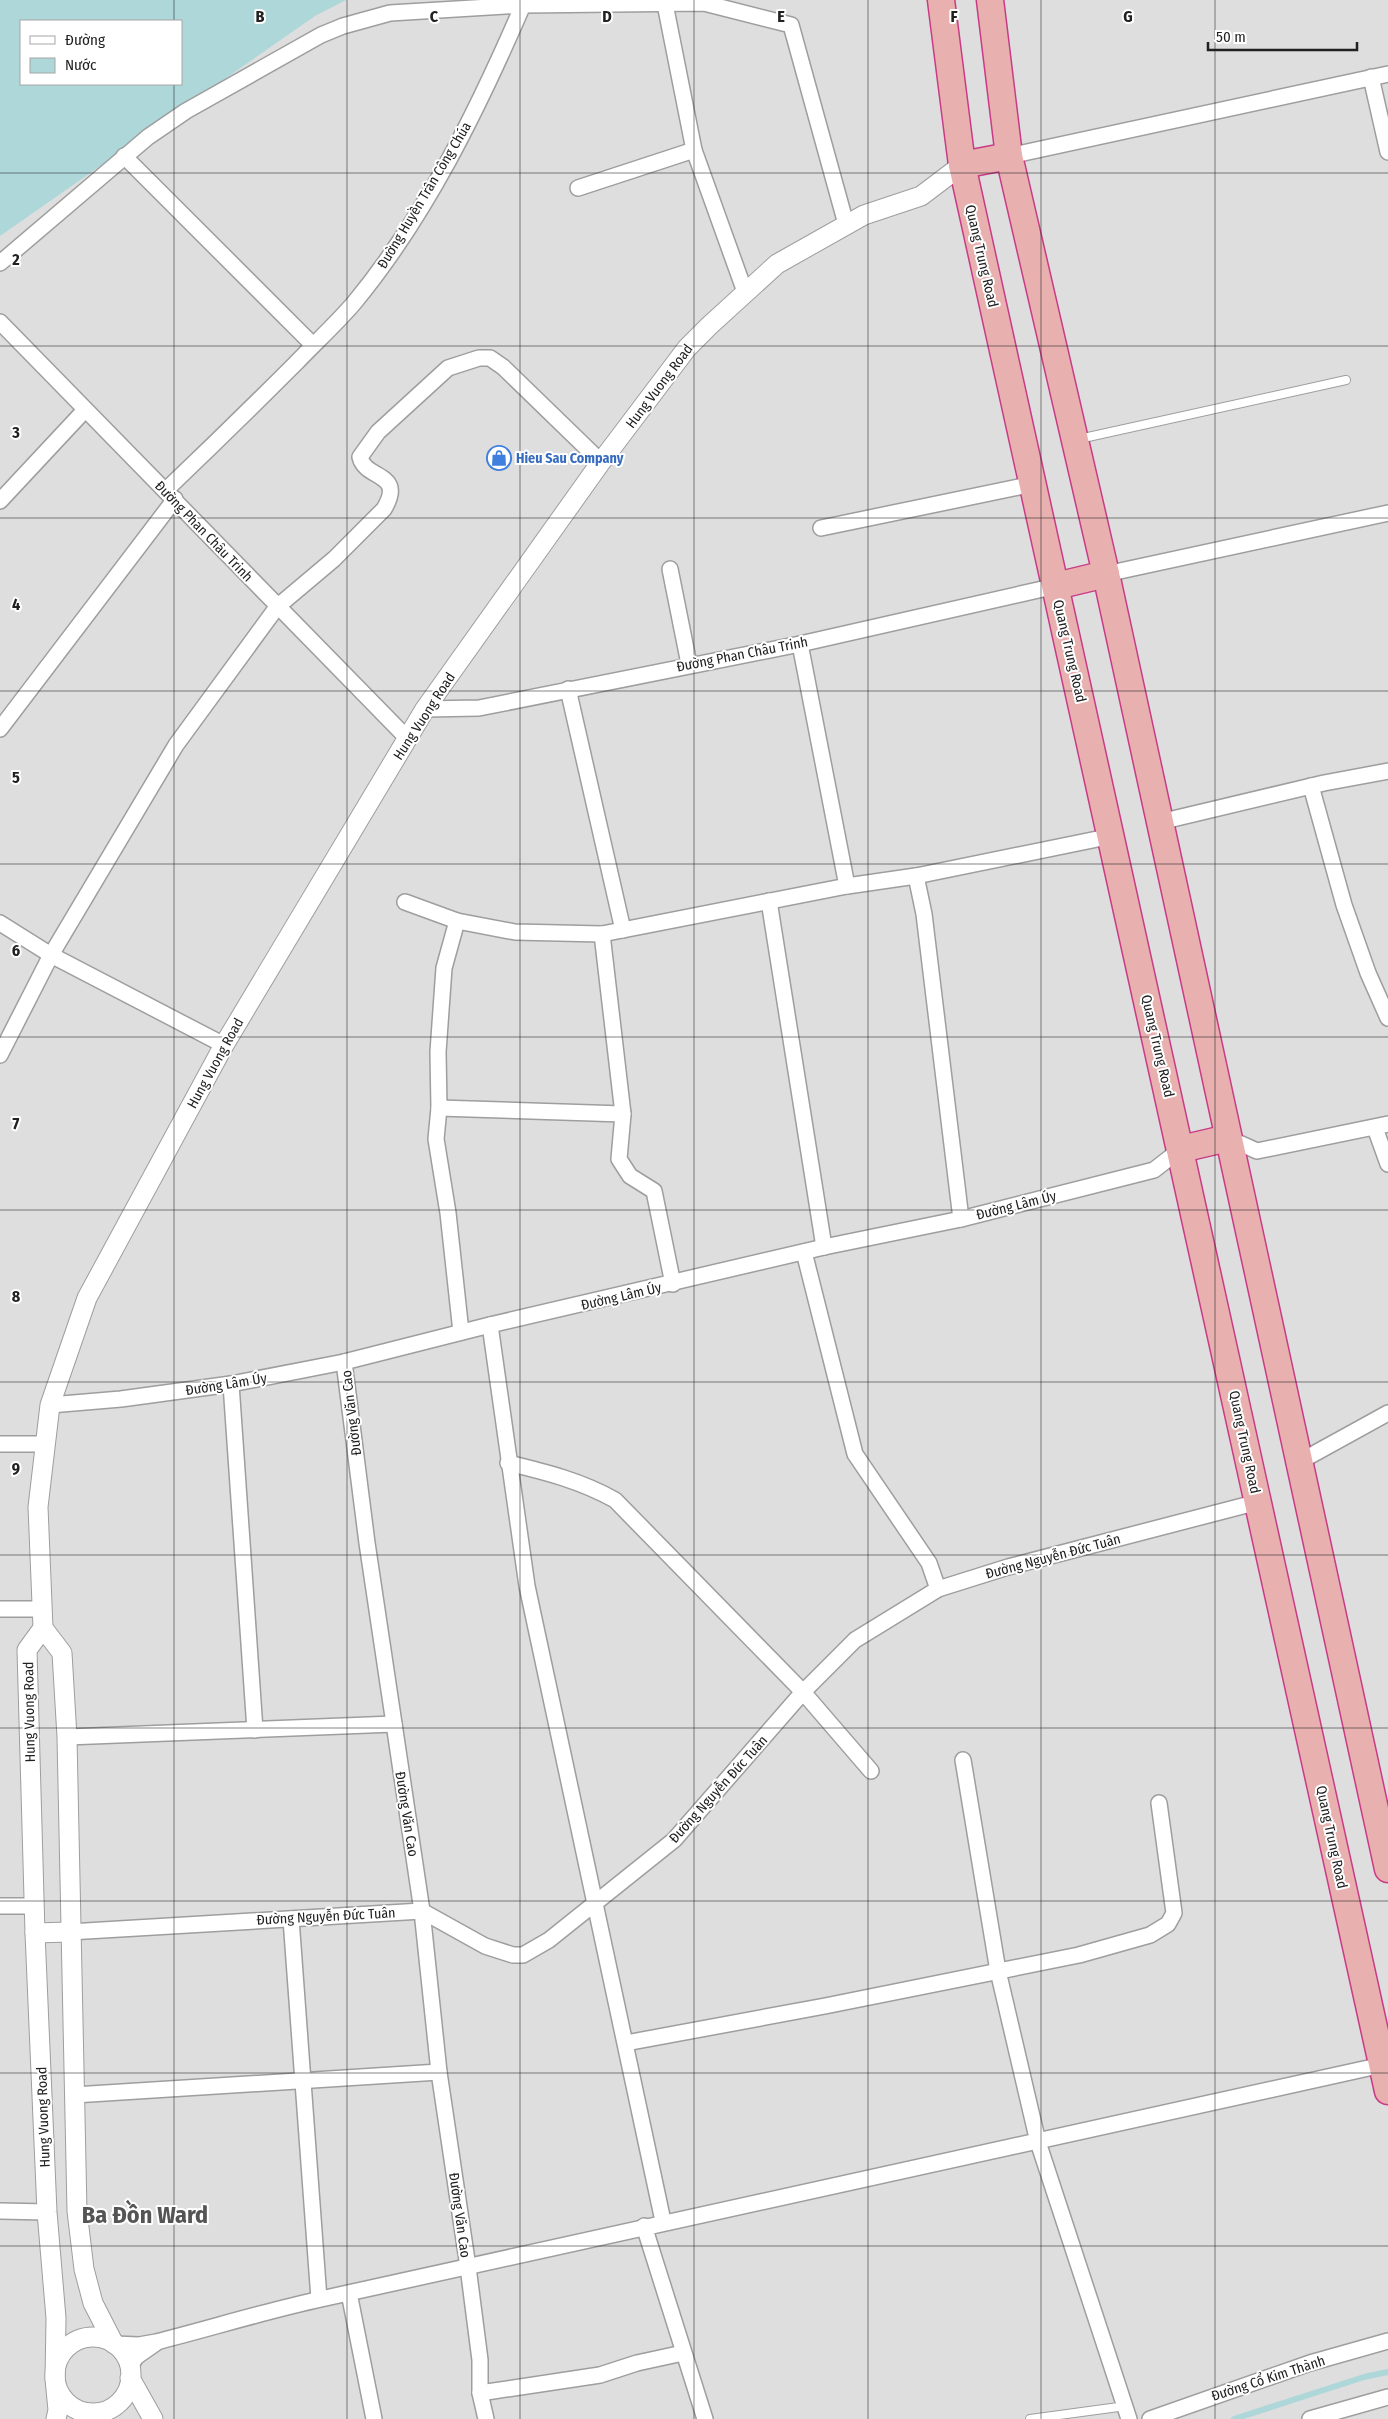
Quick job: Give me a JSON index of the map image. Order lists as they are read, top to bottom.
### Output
{
  "streets": {
    "highway": ["Quang Trung Road"],
    "street": [
      "Đường Huyền Trân Công Chúa",
      "Hung Vuong Road",
      "Đường Phan Châu Trinh",
      "Đường Lâm Úy",
      "Đường Văn Cao",
      "Đường Nguyễn Đức Tuân",
      "Đường Cổ Kim Thành"
    ]
  },
  "crossings": [
    ["Đường Huyền Trân Công Chúa", "Đường Phan Châu Trinh"],
    ["Quang Trung Road", "Hung Vuong Road"],
    ["Quang Trung Road", "Đường Phan Châu Trinh"],
    ["Quang Trung Road", "Đường Lâm Úy"],
    ["Quang Trung Road", "Đường Nguyễn Đức Tuân"],
    ["Hung Vuong Road", "Đường Phan Châu Trinh"],
    ["Hung Vuong Road", "Đường Lâm Úy"],
    ["Đường Lâm Úy", "Đường Văn Cao"],
    ["Đường Văn Cao", "Đường Nguyễn Đức Tuân"]
  ],
  "districts": ["Ba Đồn Ward"],
  "places": {
    "shop": ["Hieu Sau Company"]
  },
  "legend": ["Đường", "Nước"],
  "scale_bar": "50 m",
  "grid": {
    "columns": [
      "B",
      "C",
      "D",
      "E",
      "F",
      "G"
    ],
    "rows": [
      "2",
      "3",
      "4",
      "5",
      "6",
      "7",
      "8",
      "9"
    ]
  }
}
